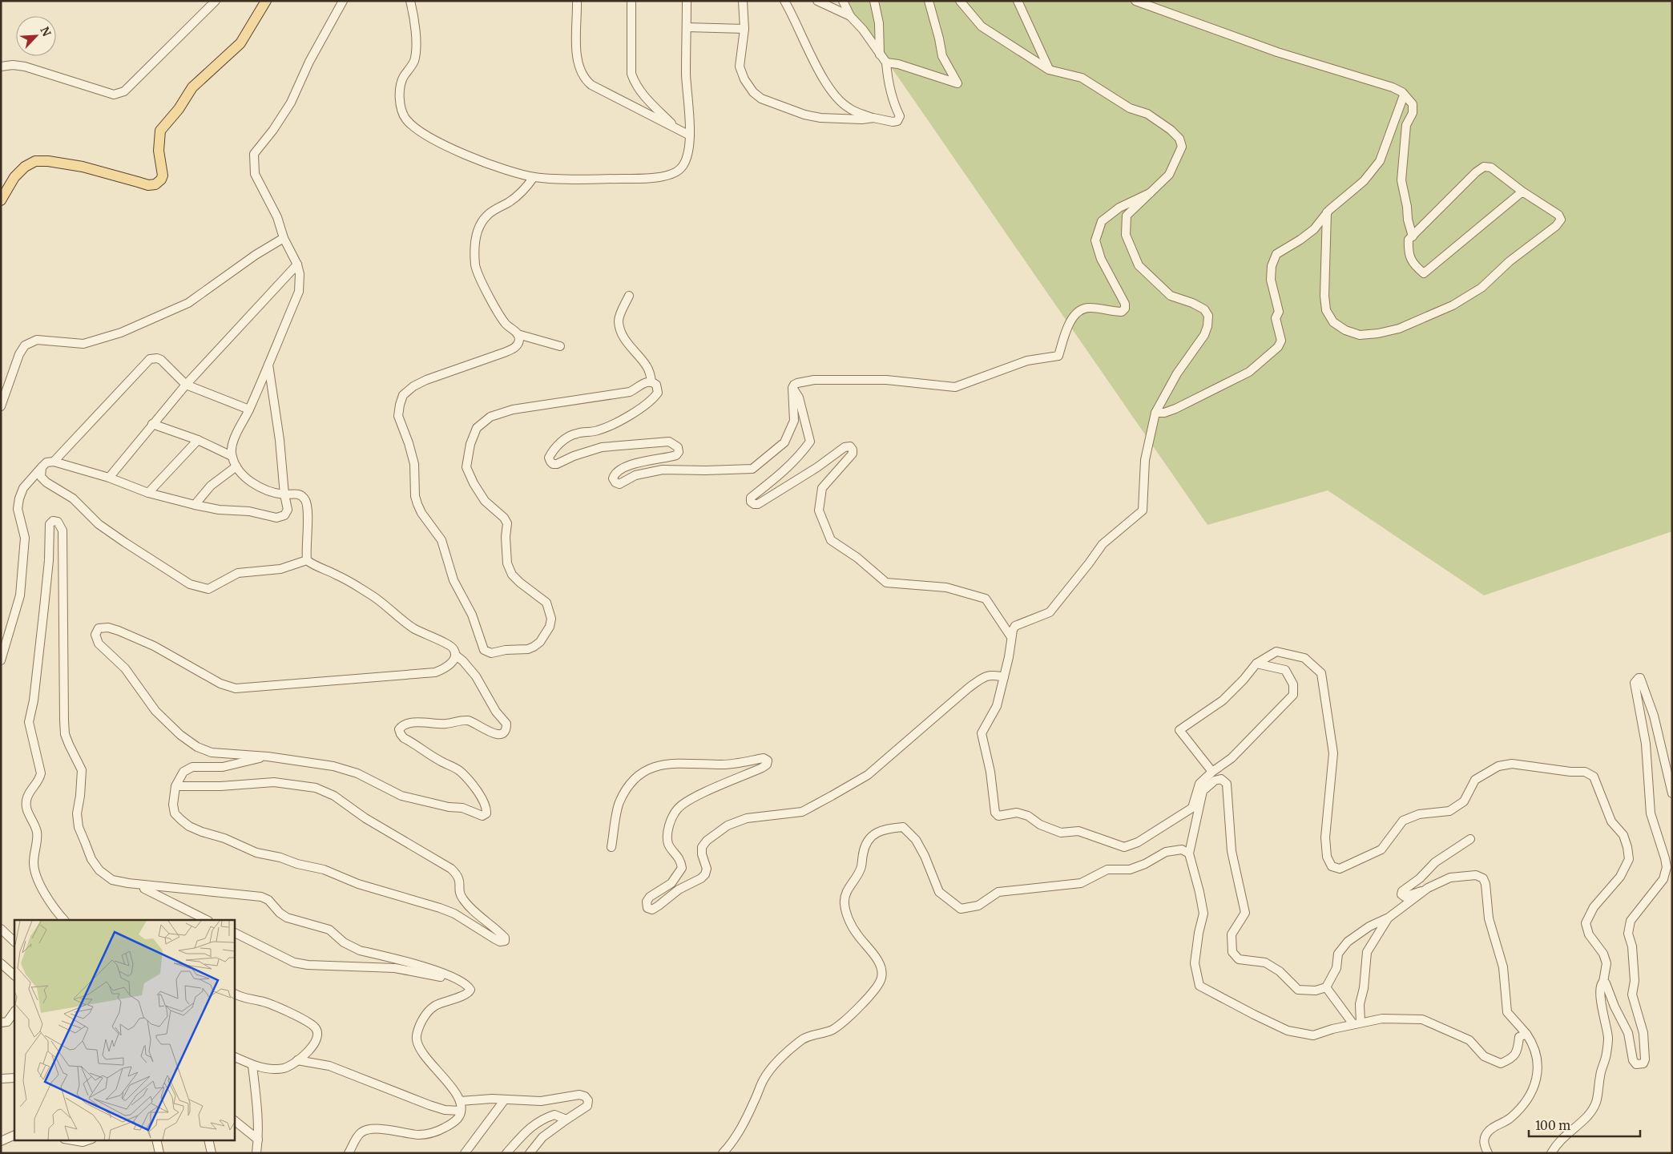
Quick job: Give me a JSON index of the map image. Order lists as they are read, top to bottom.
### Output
{
  "scale_bar": "100 m",
  "north": "top right"
}
